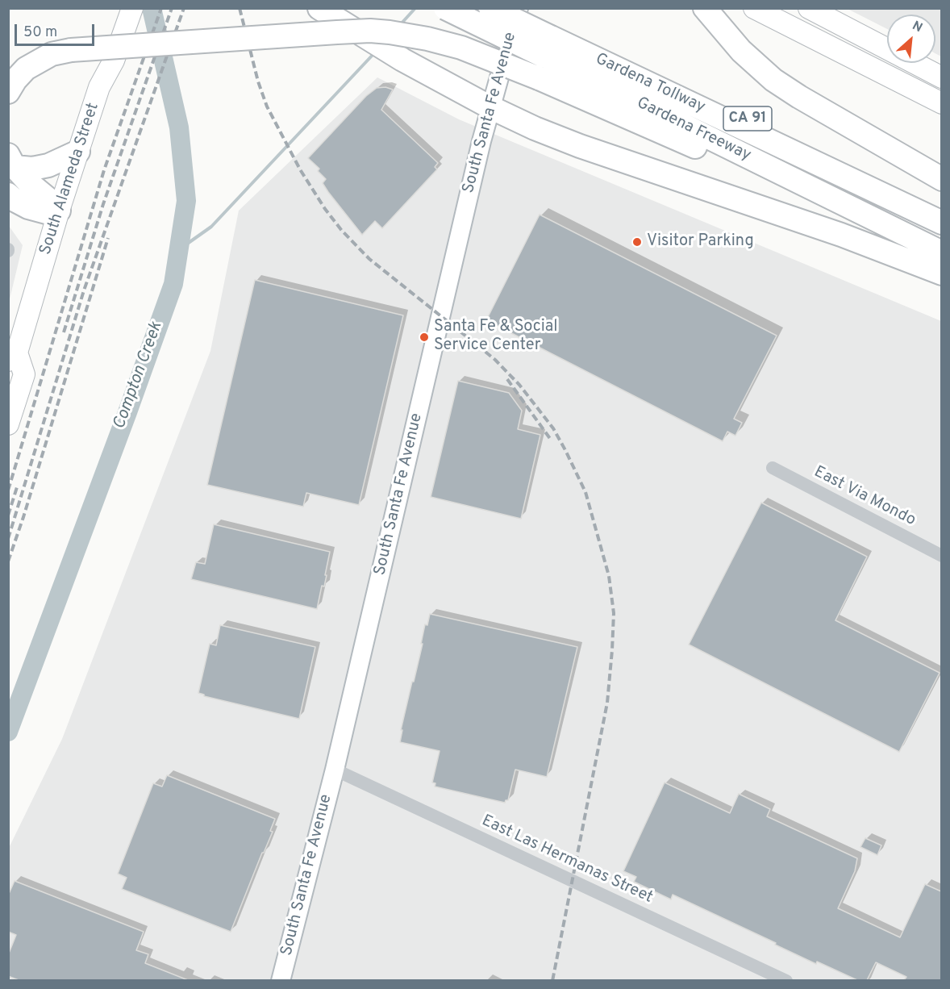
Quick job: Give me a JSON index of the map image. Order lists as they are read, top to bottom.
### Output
{
  "streets": {
    "highway": ["Gardena Tollway", "CA 91", "Gardena Freeway"],
    "main road": ["South Santa Fe Avenue", "South Alameda Street"],
    "street": ["East Via Mondo", "East Las Hermanas Street"]
  },
  "crossings": [
    ["Gardena Tollway", "Gardena Freeway"],
    ["South Santa Fe Avenue", "Gardena Freeway"],
    ["South Santa Fe Avenue", "East Las Hermanas Street"]
  ],
  "water": ["Compton Creek"],
  "places": ["Visitor Parking", "Santa Fe & Social Service Center"],
  "scale_bar": "50 m",
  "north": "top right"
}
